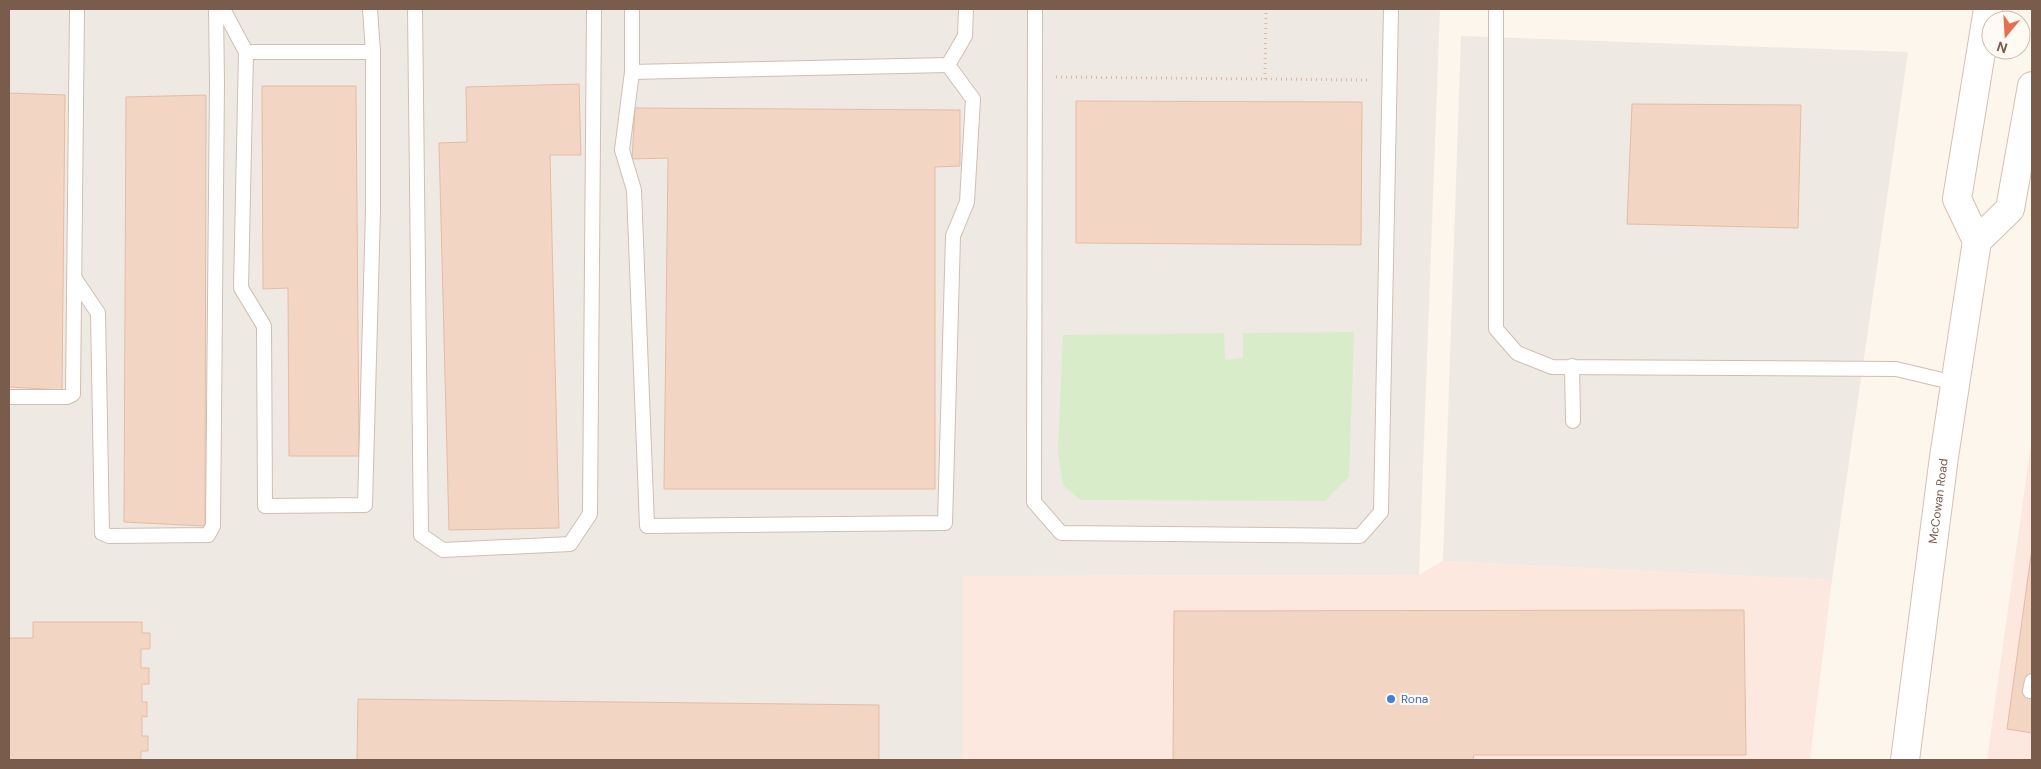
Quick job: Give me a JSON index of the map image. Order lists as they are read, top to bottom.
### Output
{
  "streets": {
    "main road": ["McCowan Road"]
  },
  "places": ["Rona"],
  "north": "bottom"
}
